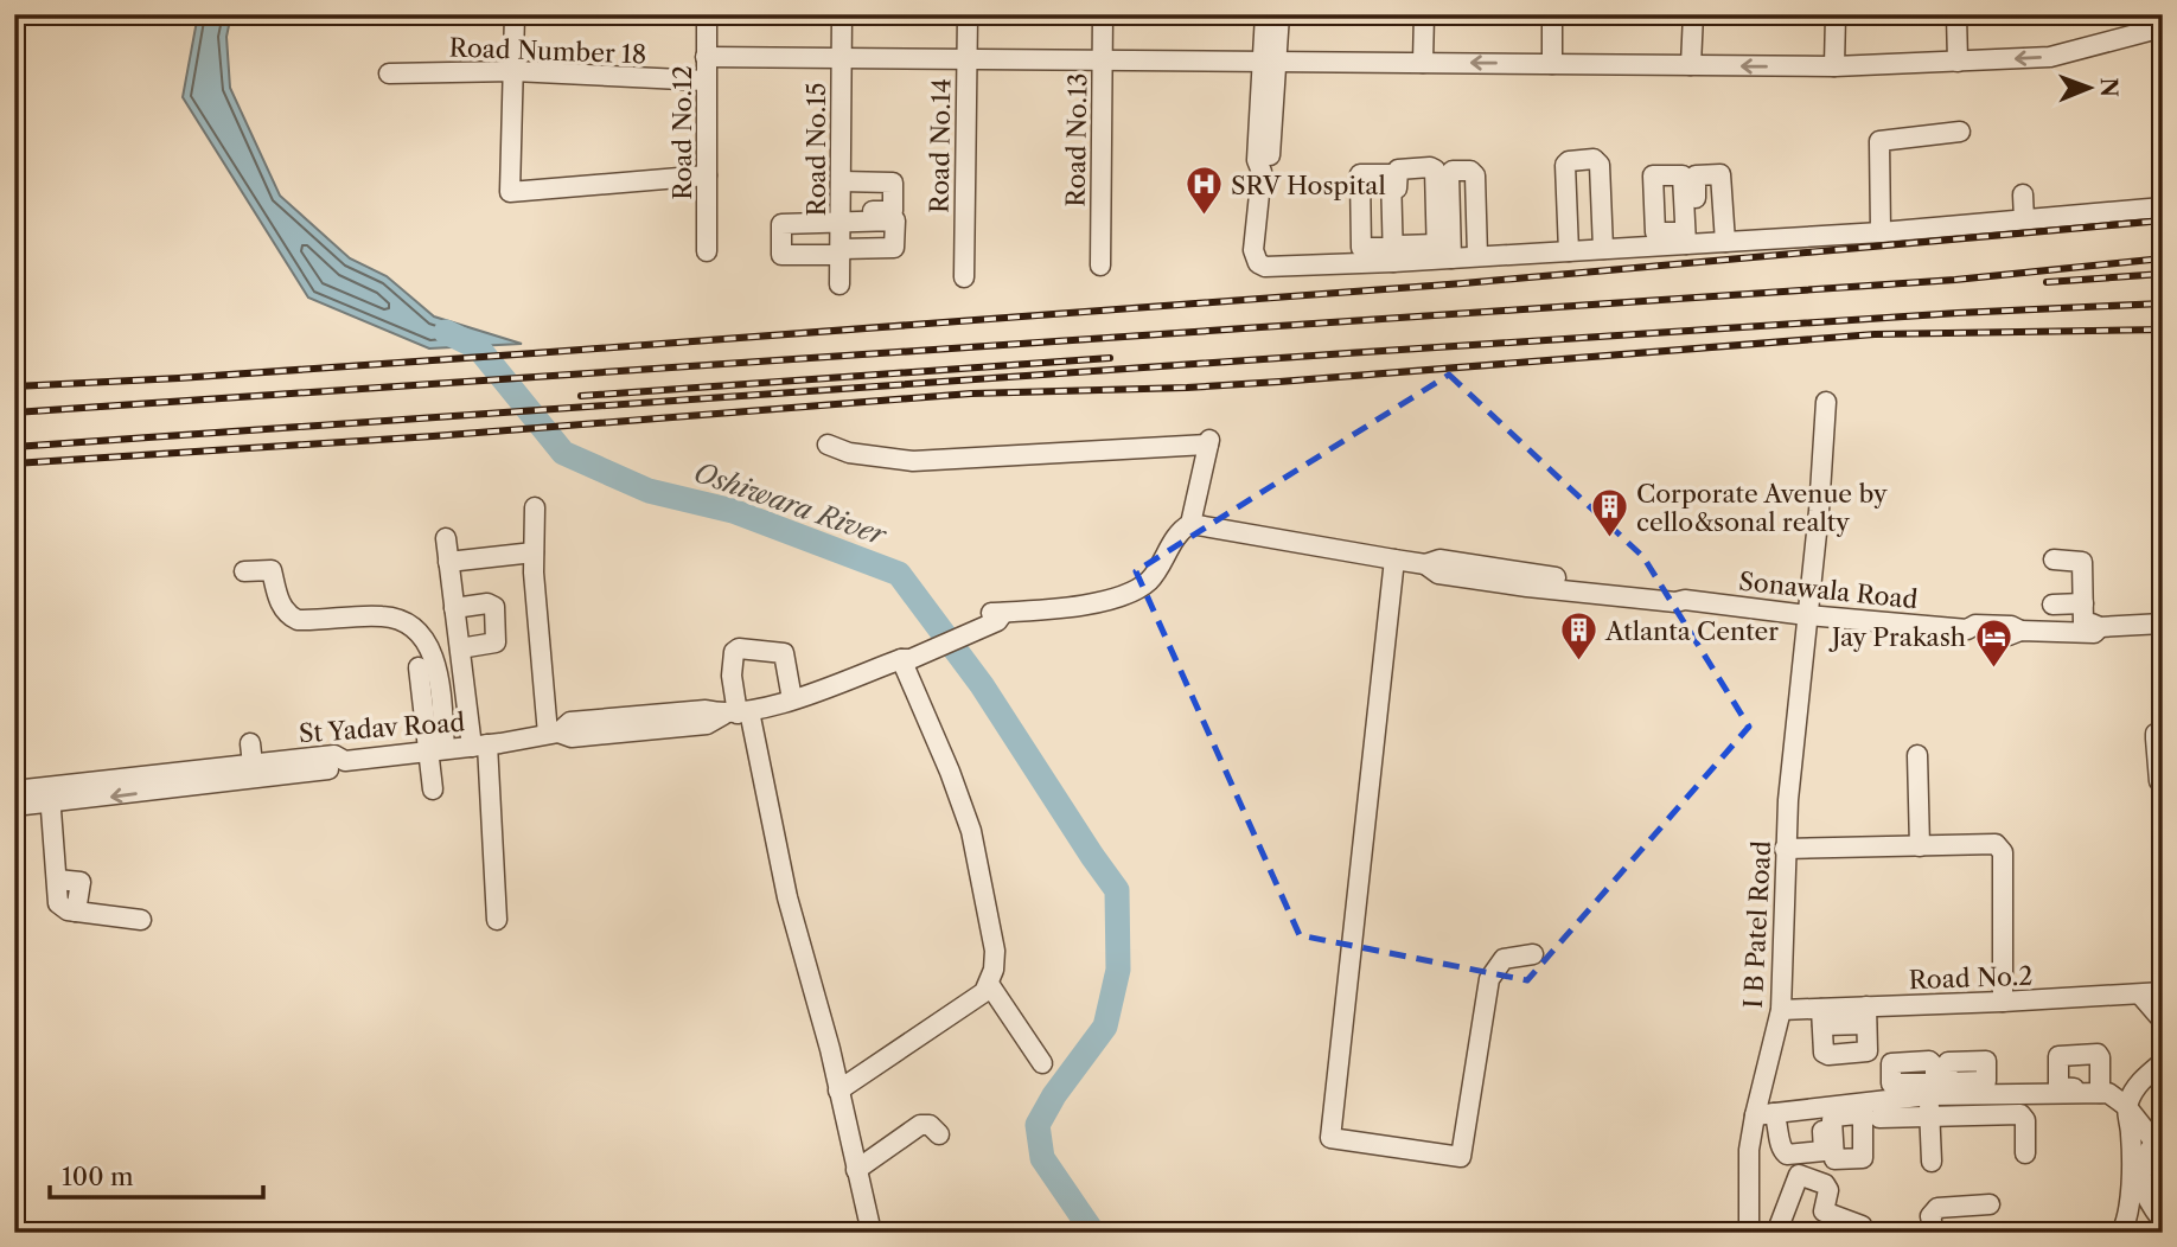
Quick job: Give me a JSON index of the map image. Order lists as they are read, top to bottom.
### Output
{
  "streets": {
    "street": [
      "Road Number 18",
      "Road No.12",
      "Road No.13",
      "Road No.14",
      "Road No.15",
      "Sonawala Road",
      "St Yadav Road",
      "I B Patel Road",
      "Road No.2"
    ]
  },
  "crossings": [
    ["Road Number 18", "Road No.12"],
    ["Sonawala Road", "St Yadav Road"],
    ["Sonawala Road", "I B Patel Road"],
    ["I B Patel Road", "Road No.2"]
  ],
  "water": ["Oshiwara River"],
  "places": {
    "hospital": ["SRV Hospital"],
    "building": ["Corporate Avenue by cello&sonal realty", "Atlanta Center"],
    "hotel": ["Jay Prakash"]
  },
  "scale_bar": "100 m",
  "north": "right"
}
